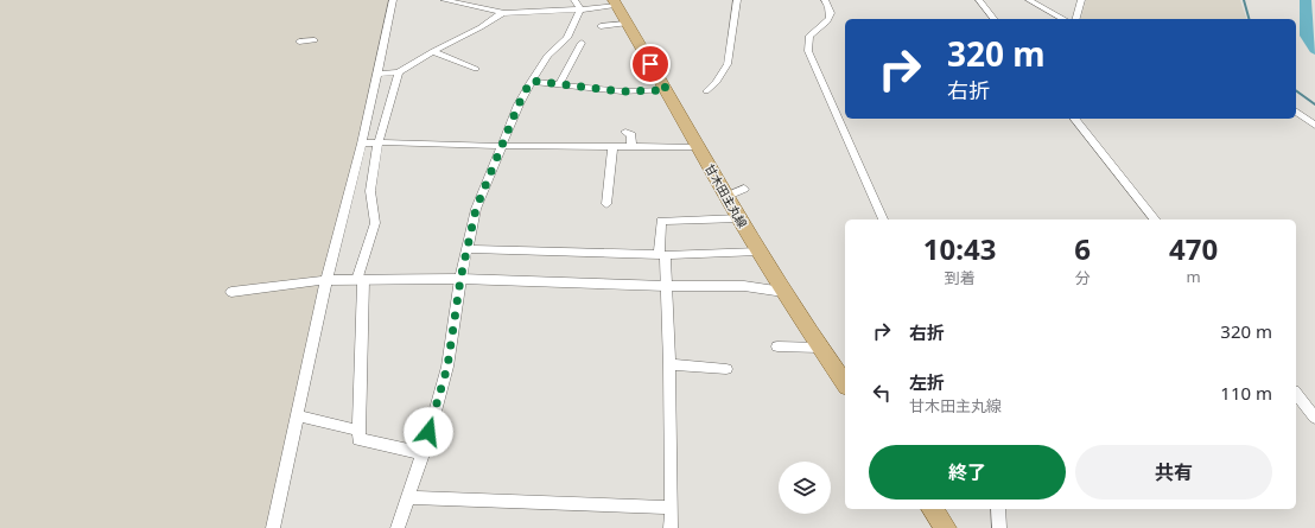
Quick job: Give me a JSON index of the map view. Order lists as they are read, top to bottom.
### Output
{
  "streets": {
    "main road": ["甘木田主丸線"]
  },
  "page": {
    "turn": ["320 m", "右折"],
    "eta": [
      "10:43",
      "到着",
      "6",
      "分",
      "470",
      "m"
    ],
    "list": [
      {
        "name": "右折",
        "value": "320 m"
      },
      {
        "name": "左折",
        "note": "甘木田主丸線",
        "value": "110 m"
      }
    ],
    "buttons": ["終了", "共有"]
  }
}
